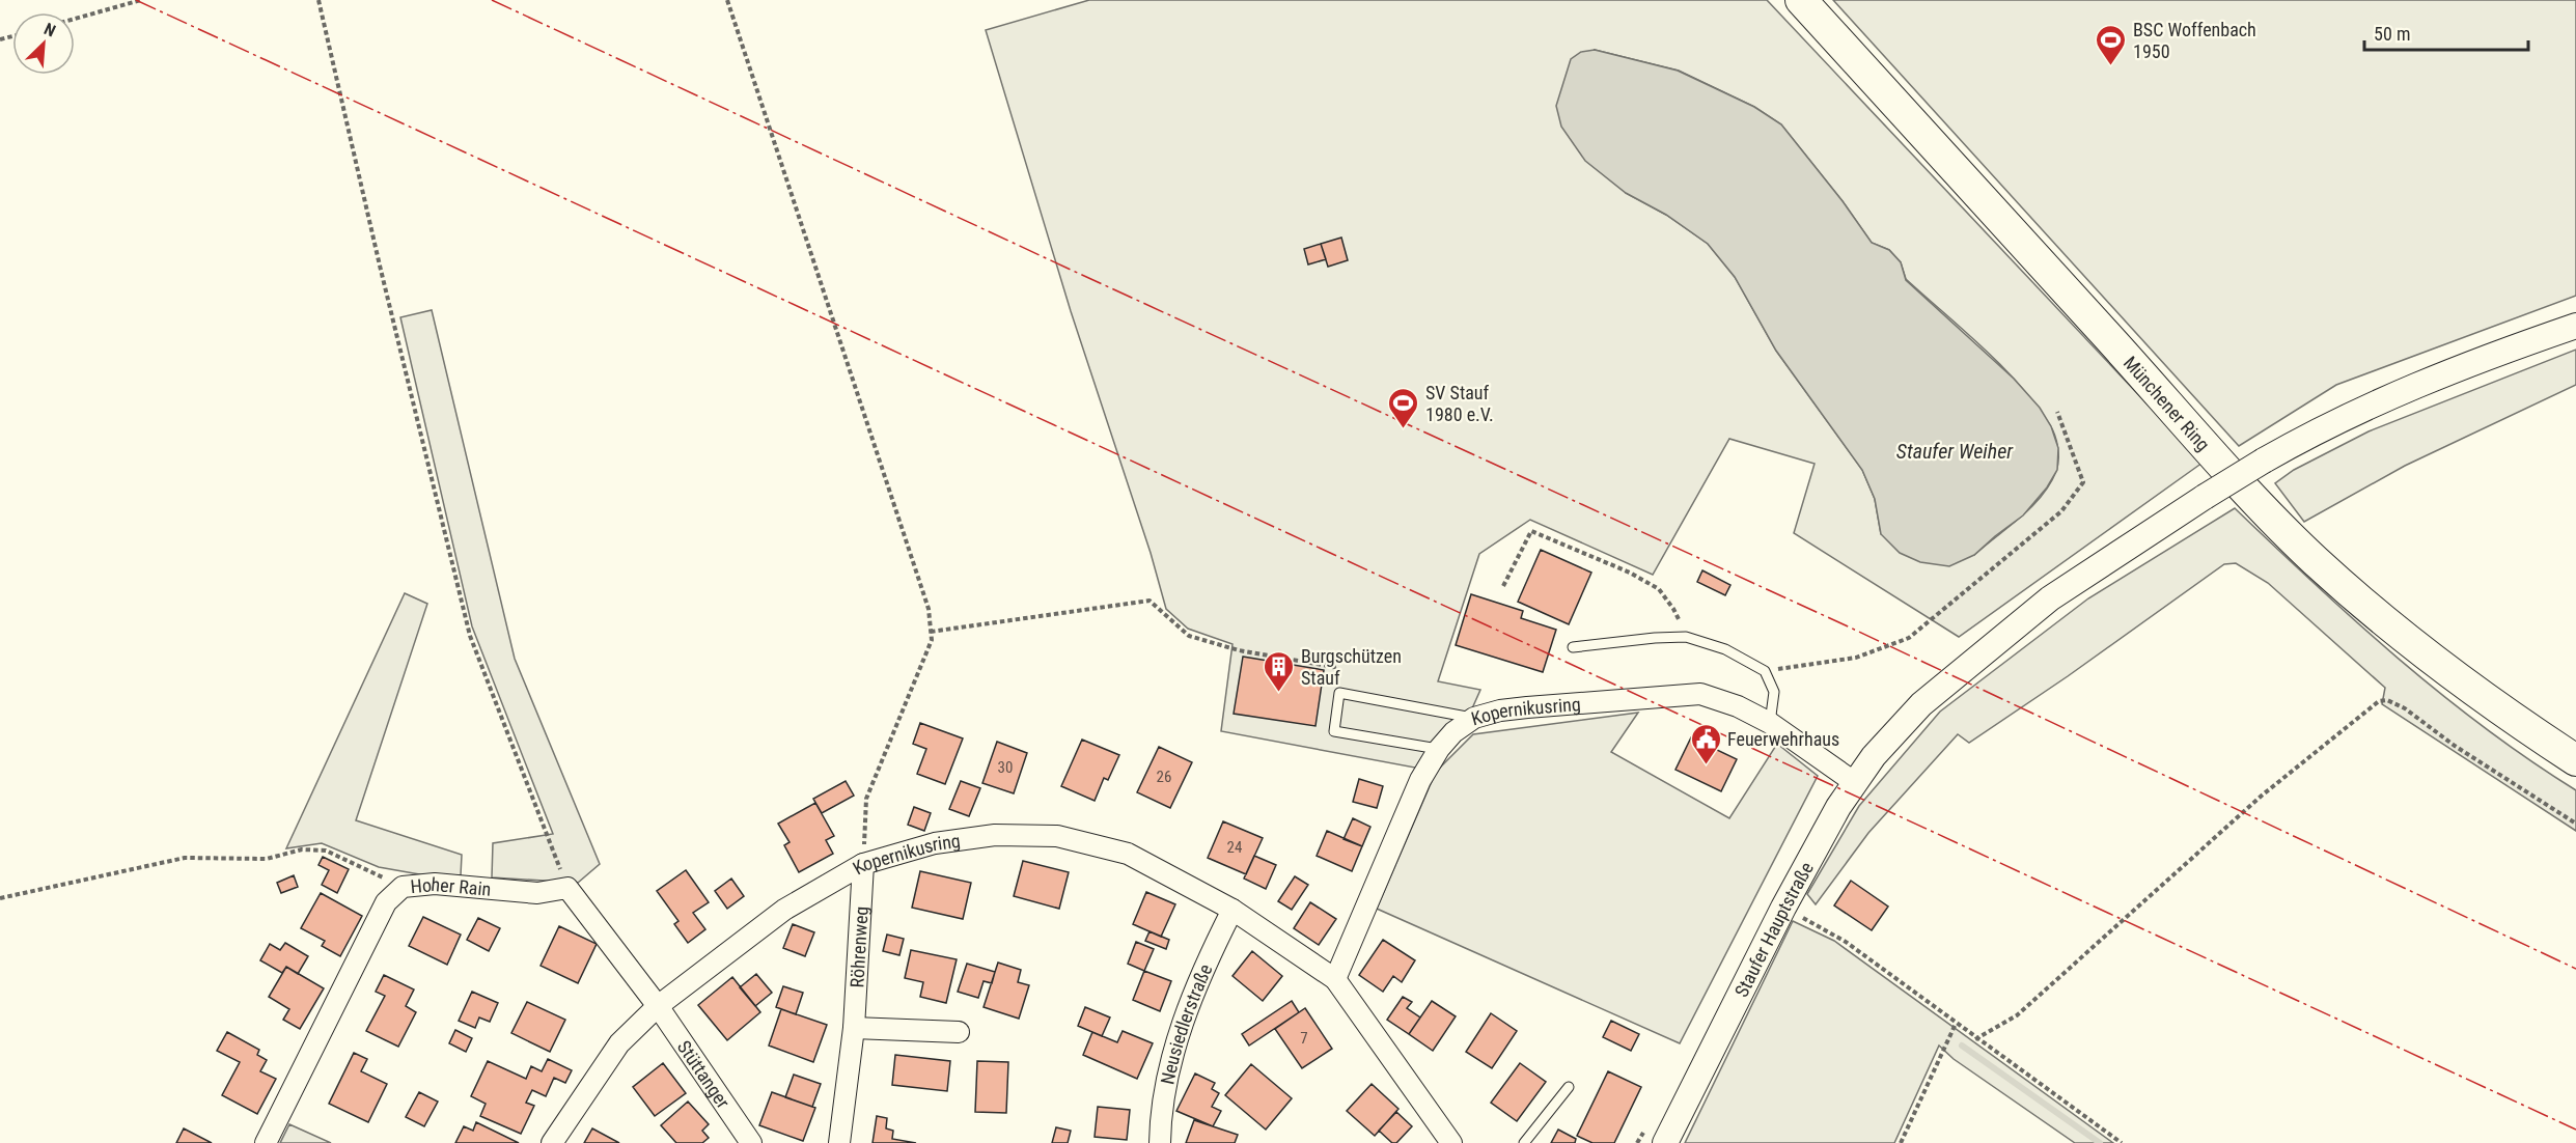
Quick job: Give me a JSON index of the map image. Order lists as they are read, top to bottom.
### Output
{
  "streets": {
    "main road": ["Münchener Ring"],
    "street": [
      "Kopernikusring",
      "Hoher Rain",
      "Staufer Hauptstraße",
      "Röhrenweg",
      "Neusiedlerstraße",
      "Stüttanger"
    ]
  },
  "crossings": [
    ["Kopernikusring", "Staufer Hauptstraße"],
    ["Kopernikusring", "Röhrenweg"],
    ["Kopernikusring", "Neusiedlerstraße"],
    ["Kopernikusring", "Stüttanger"]
  ],
  "water": ["Staufer Weiher"],
  "places": {
    "sports": ["BSC Woffenbach 1950", "SV Stauf 1980 e.V."],
    "building": ["Burgschützen Stauf"],
    "public building": ["Feuerwehrhaus"]
  },
  "house_numbers": [
    "30",
    "26",
    "24",
    "7"
  ],
  "scale_bar": "50 m",
  "north": "top right"
}
